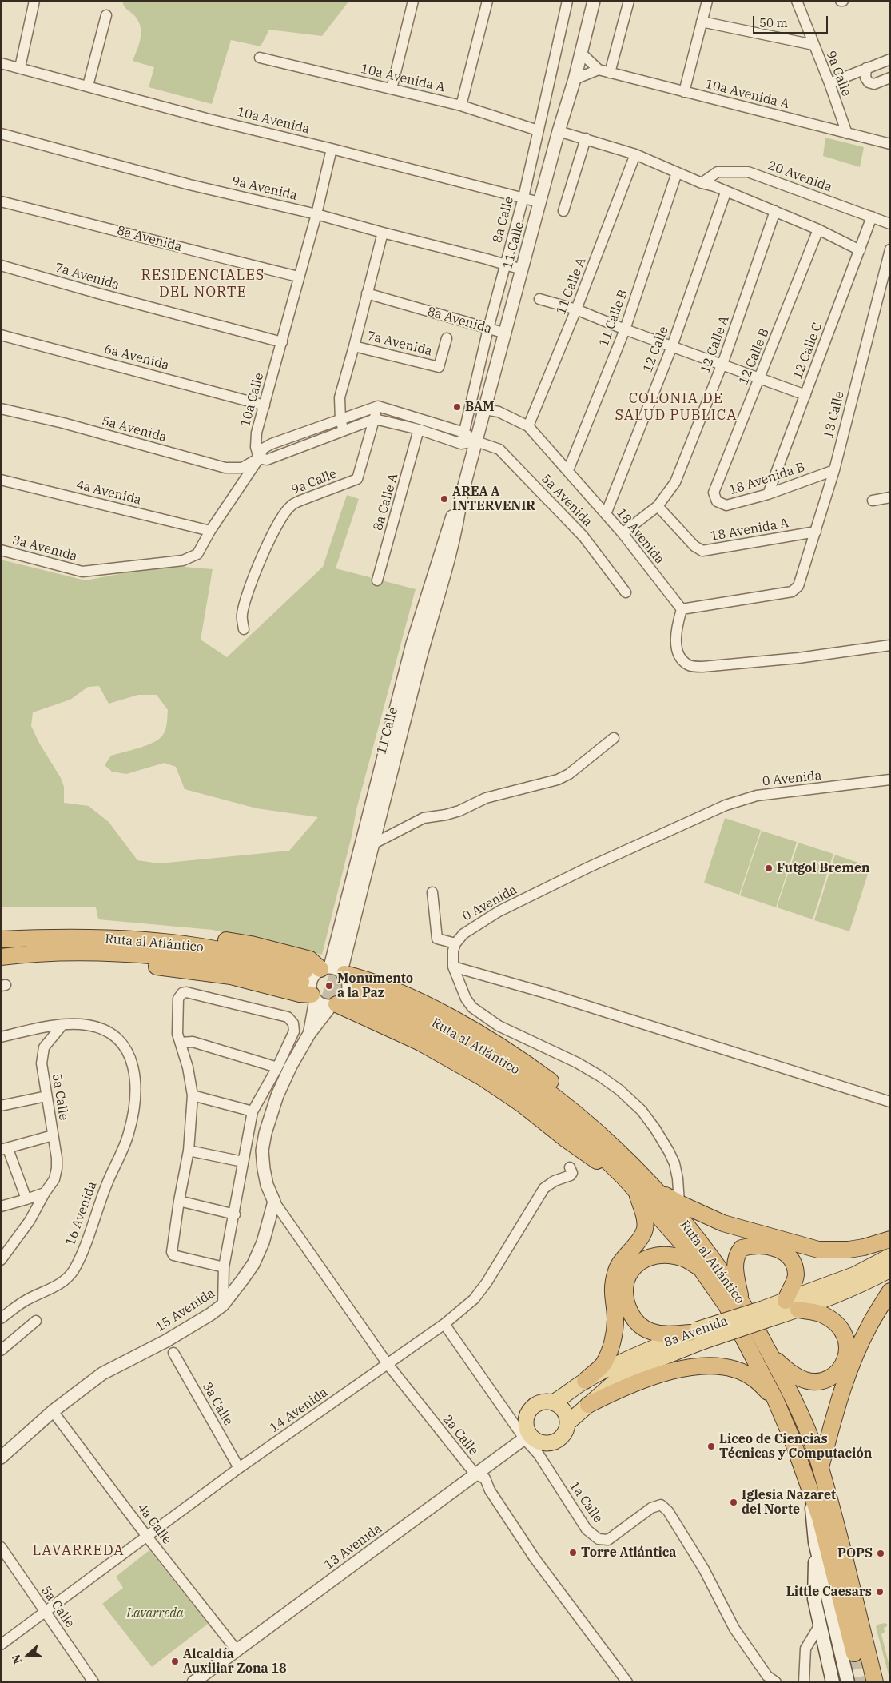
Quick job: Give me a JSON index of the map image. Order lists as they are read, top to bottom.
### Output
{
  "streets": {
    "highway": ["Ruta al Atlántico"],
    "main road": ["8a Avenida"],
    "street": [
      "9a Calle",
      "10a Avenida A",
      "10a Avenida",
      "20 Avenida",
      "9a Avenida",
      "8a Calle",
      "11 Calle",
      "7a Avenida",
      "11 Calle A",
      "11 Calle B",
      "12 Calle A",
      "12 Calle",
      "12 Calle C",
      "12 Calle B",
      "6a Avenida",
      "10a Calle",
      "13 Calle",
      "5a Avenida",
      "18 Avenida B",
      "4a Avenida",
      "8a Calle A",
      "18 Avenida A",
      "18 Avenida",
      "3a Avenida",
      "0 Avenida",
      "5a Calle",
      "16 Avenida",
      "15 Avenida",
      "3a Calle",
      "14 Avenida",
      "2a Calle",
      "1a Calle",
      "4a Calle",
      "13 Avenida"
    ]
  },
  "crossings": [
    ["9a Calle", "10a Avenida A"],
    ["9a Calle", "5a Avenida"],
    ["10a Avenida A", "8a Calle"],
    ["10a Avenida", "8a Calle"],
    ["10a Avenida", "11 Calle"],
    ["10a Avenida", "10a Calle"],
    ["20 Avenida", "12 Calle C"],
    ["9a Avenida", "8a Calle"],
    ["9a Avenida", "11 Calle"],
    ["9a Avenida", "10a Calle"],
    ["8a Calle", "8a Avenida"],
    ["8a Calle", "5a Avenida"],
    ["8a Avenida", "11 Calle"],
    ["8a Avenida", "10a Calle"],
    ["8a Avenida", "1a Calle"],
    ["8a Avenida", "13 Avenida"],
    ["11 Calle", "5a Avenida"],
    ["11 Calle", "18 Avenida"],
    ["11 Calle", "Ruta al Atlántico"],
    ["7a Avenida", "10a Calle"],
    ["11 Calle A", "18 Avenida"],
    ["11 Calle B", "18 Avenida"],
    ["12 Calle A", "18 Avenida A"],
    ["12 Calle A", "18 Avenida"],
    ["12 Calle", "18 Avenida"],
    ["12 Calle C", "18 Avenida B"],
    ["12 Calle B", "18 Avenida B"],
    ["6a Avenida", "10a Calle"],
    ["10a Calle", "5a Avenida"],
    ["13 Calle", "18 Avenida B"],
    ["13 Calle", "18 Avenida A"],
    ["13 Calle", "18 Avenida"],
    ["5a Avenida", "8a Calle A"],
    ["4a Avenida", "3a Avenida"],
    ["5a Calle", "16 Avenida"],
    ["5a Calle", "14 Avenida"],
    ["15 Avenida", "2a Calle"],
    ["15 Avenida", "4a Calle"],
    ["3a Calle", "14 Avenida"],
    ["14 Avenida", "2a Calle"],
    ["14 Avenida", "1a Calle"],
    ["14 Avenida", "4a Calle"],
    ["2a Calle", "13 Avenida"],
    ["1a Calle", "13 Avenida"],
    ["4a Calle", "13 Avenida"]
  ],
  "districts": ["RESIDENCIALES DEL NORTE", "COLONIA DE SALUD PUBLICA", "LAVARREDA"],
  "parks": ["Lavarreda"],
  "places": [
    "BAM",
    "AREA A INTERVENIR",
    "Futgol Bremen",
    "Monumento a la Paz",
    "Liceo de Ciencias Técnicas y Computación",
    "Iglesia Nazaret del Norte",
    "Torre Atlántica",
    "POPS",
    "Little Caesars",
    "Alcaldía Auxiliar Zona 18"
  ],
  "scale_bar": "50 m",
  "north": "left"
}
